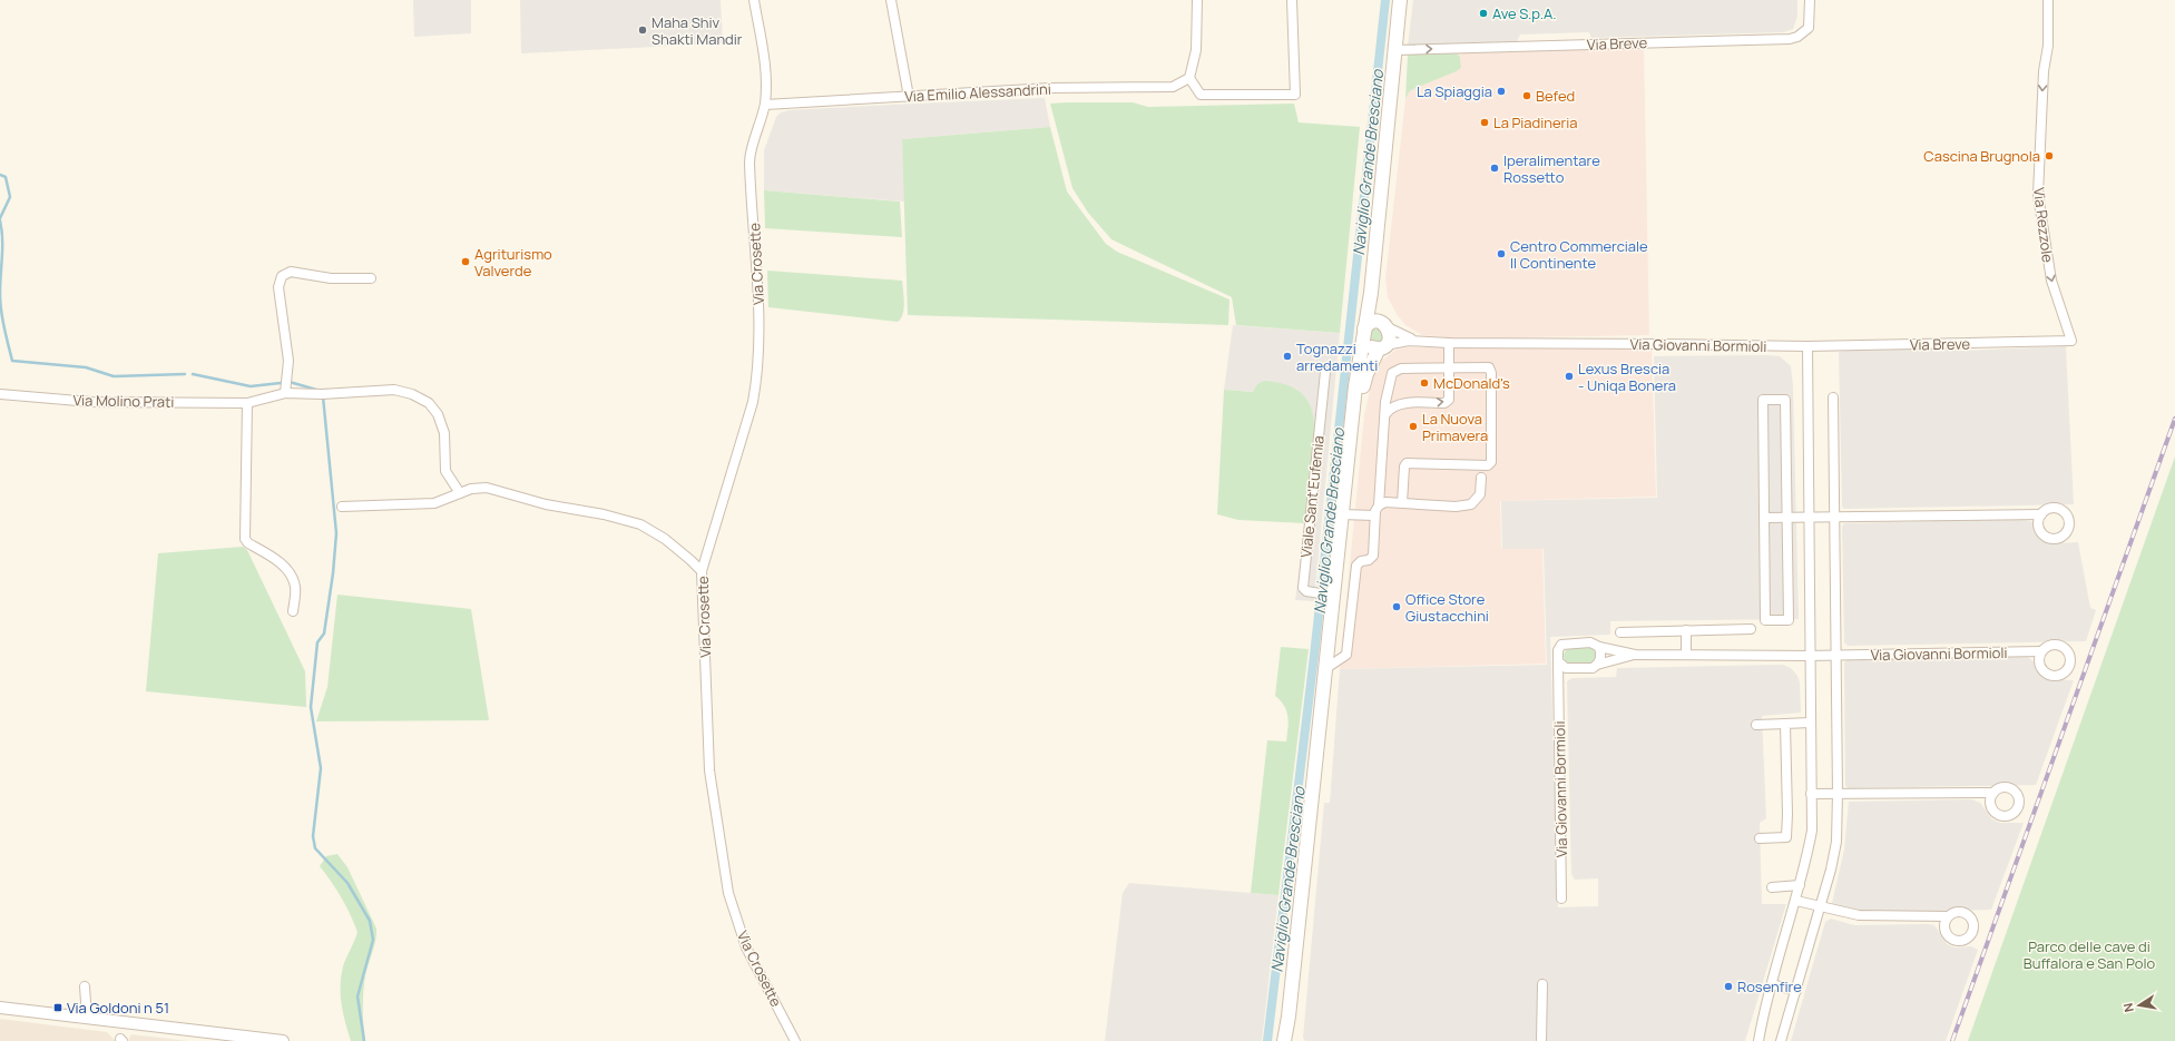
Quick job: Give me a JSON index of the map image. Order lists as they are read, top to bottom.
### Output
{
  "streets": {
    "street": [
      "Via Breve",
      "Via Emilio Alessandrini",
      "Via Rezzole",
      "Via Crosette",
      "Via Giovanni Bormioli",
      "Via Molino Prati",
      "Viale Sant'Eufemia"
    ]
  },
  "crossings": [
    ["Via Breve", "Via Rezzole"],
    ["Via Breve", "Via Giovanni Bormioli"],
    ["Via Emilio Alessandrini", "Via Crosette"]
  ],
  "one_way": ["Via Breve", "Via Rezzole"],
  "water": ["Naviglio Grande Bresciano"],
  "parks": ["Parco delle cave di Buffalora e San Polo"],
  "places": {
    "other": [
      "Ave S.p.A.",
      "Maha Shiv Shakti Mandir",
      "La Spiaggia",
      "Befed",
      "La Piadineria",
      "Cascina Brugnola",
      "Iperalimentare Rossetto",
      "Centro Commerciale Il Continente",
      "Agriturismo Valverde",
      "Tognazzi arredamenti",
      "Lexus Brescia - Uniqa Bonera",
      "McDonald's",
      "La Nuova Primavera",
      "Office Store Giustacchini",
      "Rosenfire"
    ],
    "transit": ["Via Goldoni n 51"]
  },
  "north": "left"
}
